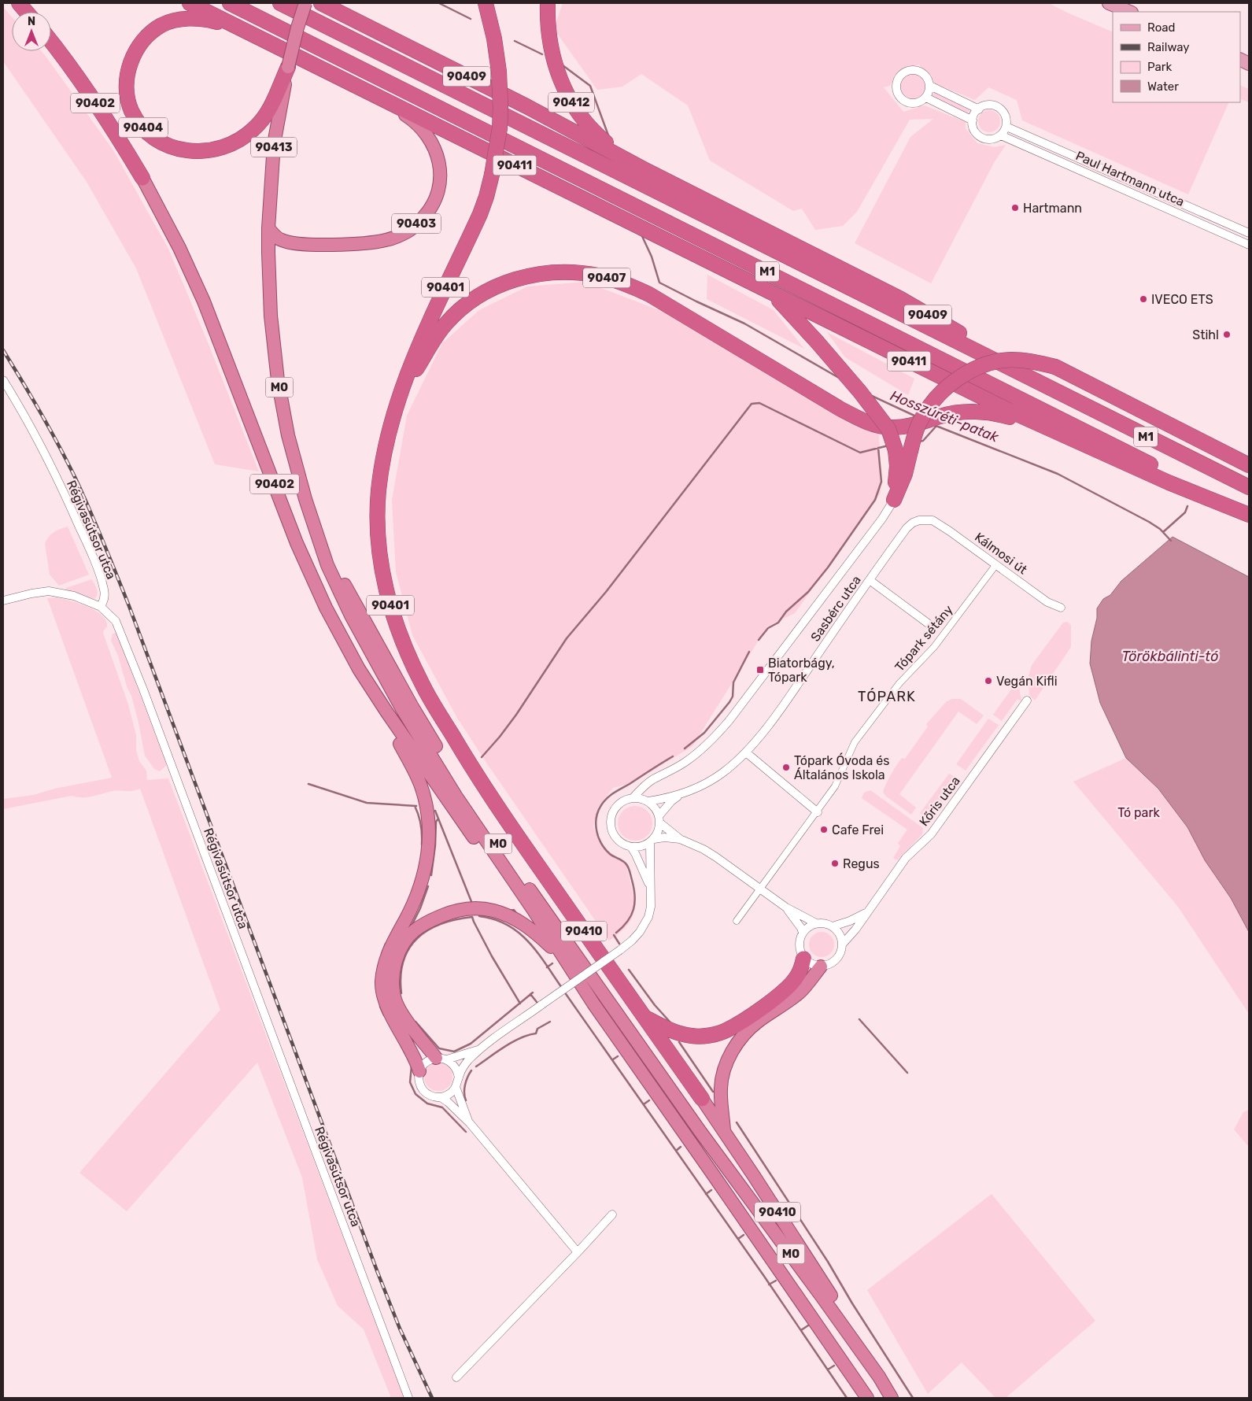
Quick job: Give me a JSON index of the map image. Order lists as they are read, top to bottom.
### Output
{
  "streets": {
    "highway": [
      "90409",
      "90412",
      "90402",
      "90404",
      "90413",
      "90411",
      "90403",
      "M1",
      "90407",
      "90401",
      "M0",
      "90410"
    ],
    "street": [
      "Paul Hartmann utca",
      "Régivasútsor utca",
      "Kálmosi út",
      "Sasbérc utca",
      "Tópark sétány",
      "Kőris utca"
    ]
  },
  "crossings": [
    ["90409", "90412"],
    ["90409", "M1"],
    ["90402", "M0"],
    ["90404", "90413"],
    ["90404", "90411"],
    ["90413", "90403"],
    ["90413", "M0"],
    ["90411", "90403"],
    ["90411", "M1"],
    ["90411", "90407"],
    ["90403", "M0"],
    ["90407", "90401"],
    ["90401", "90410"],
    ["M0", "90410"],
    ["Kálmosi út", "Sasbérc utca"],
    ["Kálmosi út", "Tópark sétány"]
  ],
  "districts": ["TÓPARK"],
  "water": ["Hosszúréti-patak", "Törökbálinti-tó"],
  "parks": ["Tó park"],
  "places": {
    "other": [
      "Hartmann",
      "IVECO ETS",
      "Stihl",
      "Vegán Kifli",
      "Tópark Óvoda és Általános Iskola",
      "Cafe Frei",
      "Regus"
    ],
    "transit": ["Biatorbágy, Tópark"]
  },
  "legend": [
    "Road",
    "Railway",
    "Park",
    "Water"
  ],
  "north": "top"
}
